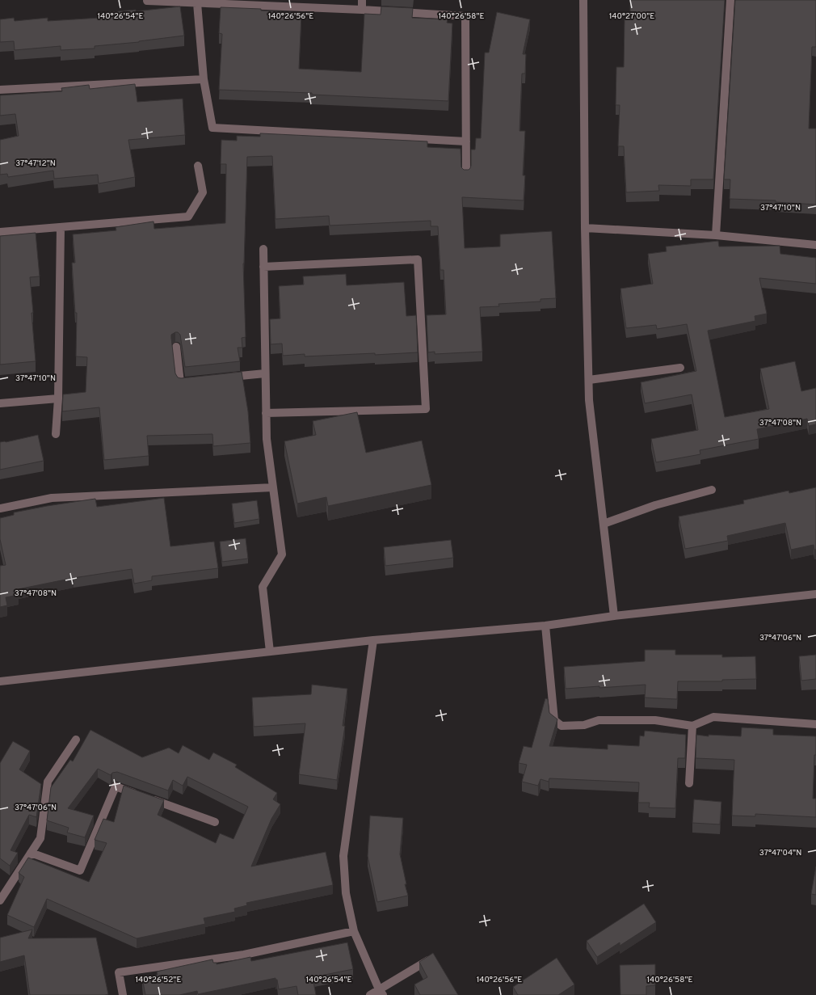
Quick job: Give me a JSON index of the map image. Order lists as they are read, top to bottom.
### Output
{
  "coordinates": [
    "140°26'54\"E",
    "140°26'56\"E",
    "140°26'58\"E",
    "140°27'00\"E",
    "37°47'12\"N",
    "37°47'10\"N",
    "37°47'08\"N",
    "37°47'06\"N",
    "37°47'04\"N",
    "140°26'52\"E"
  ]
}
